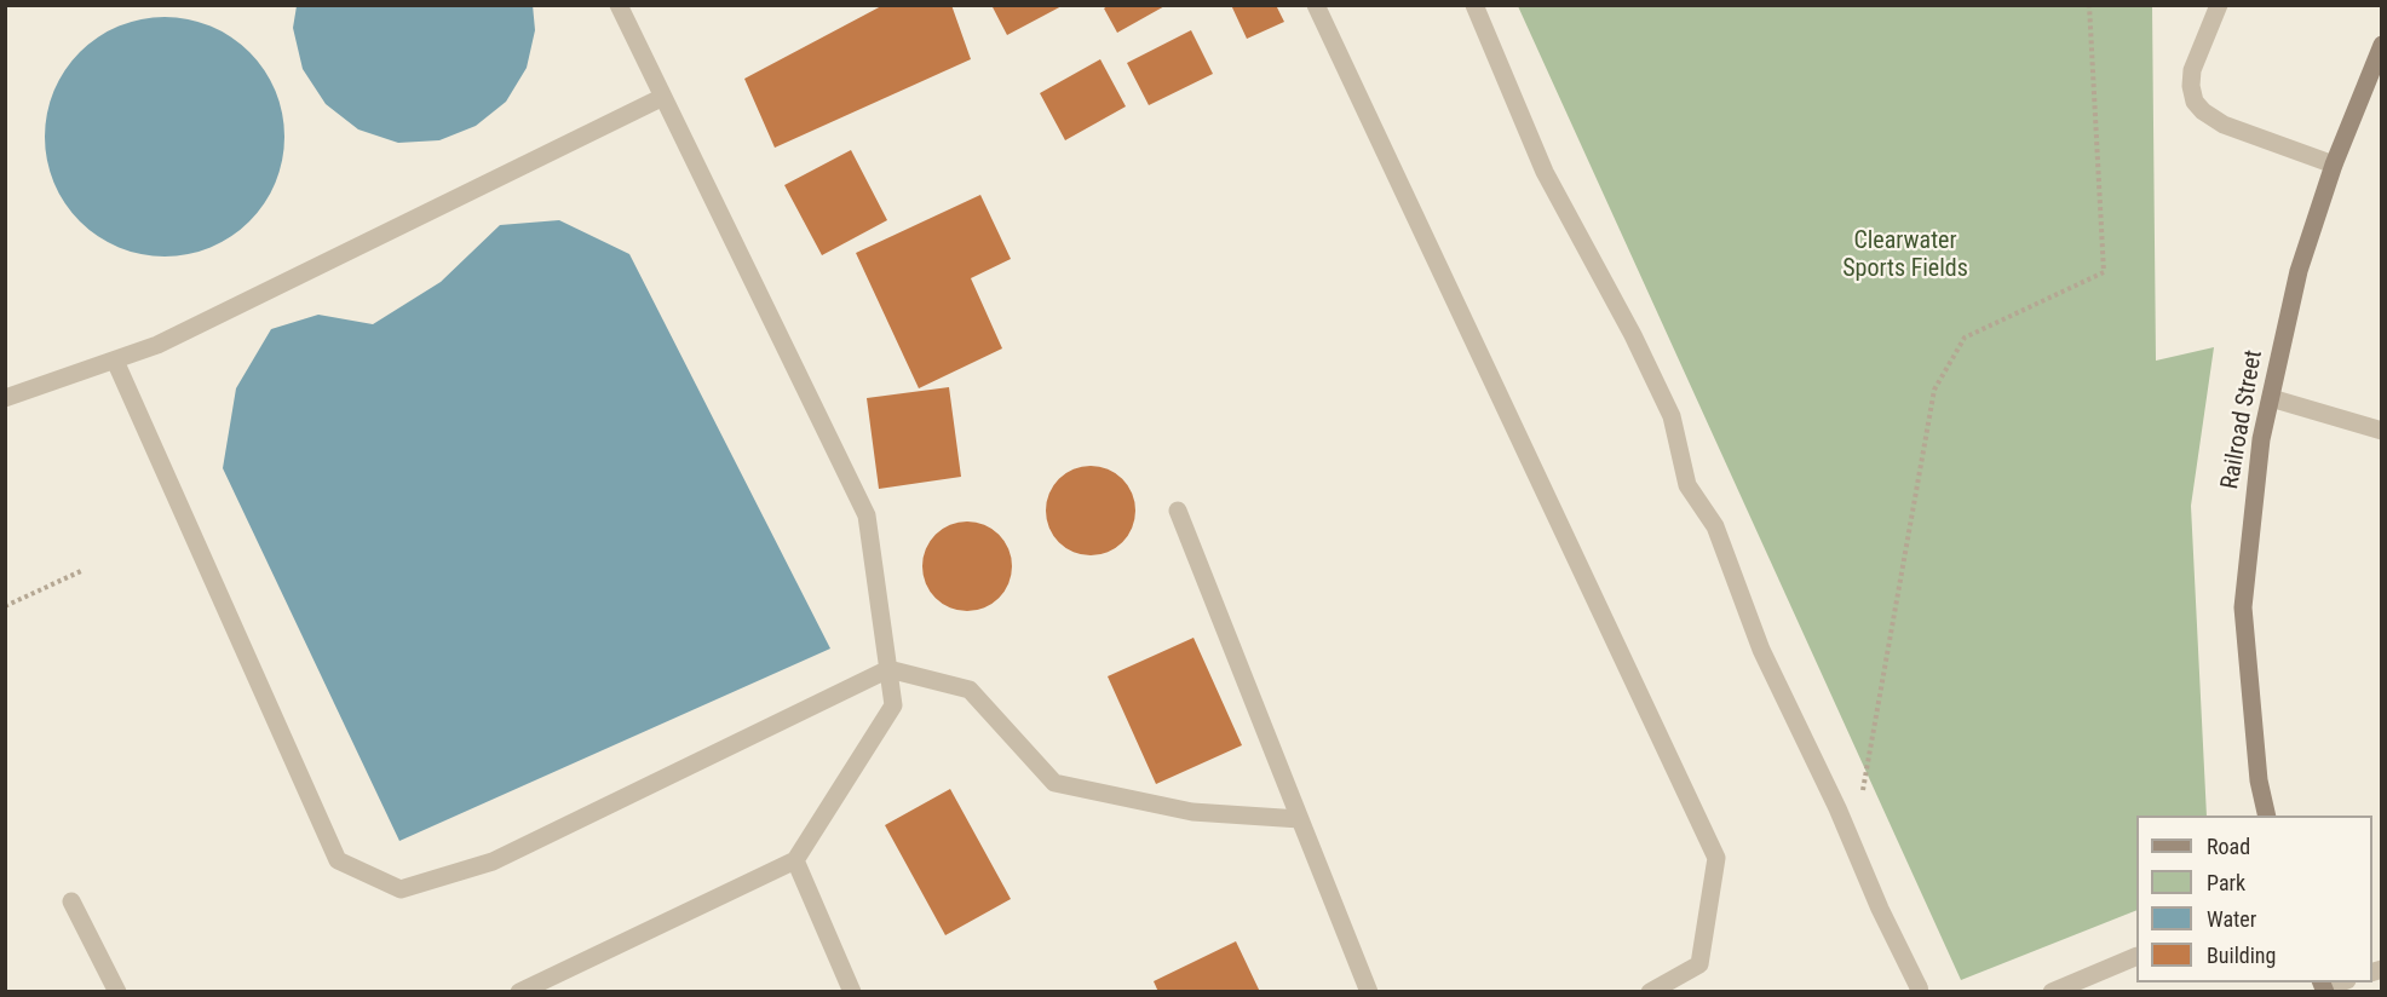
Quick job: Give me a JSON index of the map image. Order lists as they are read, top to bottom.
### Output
{
  "streets": {
    "main road": ["Railroad Street"]
  },
  "parks": ["Clearwater Sports Fields"],
  "legend": [
    "Road",
    "Park",
    "Water",
    "Building"
  ]
}
